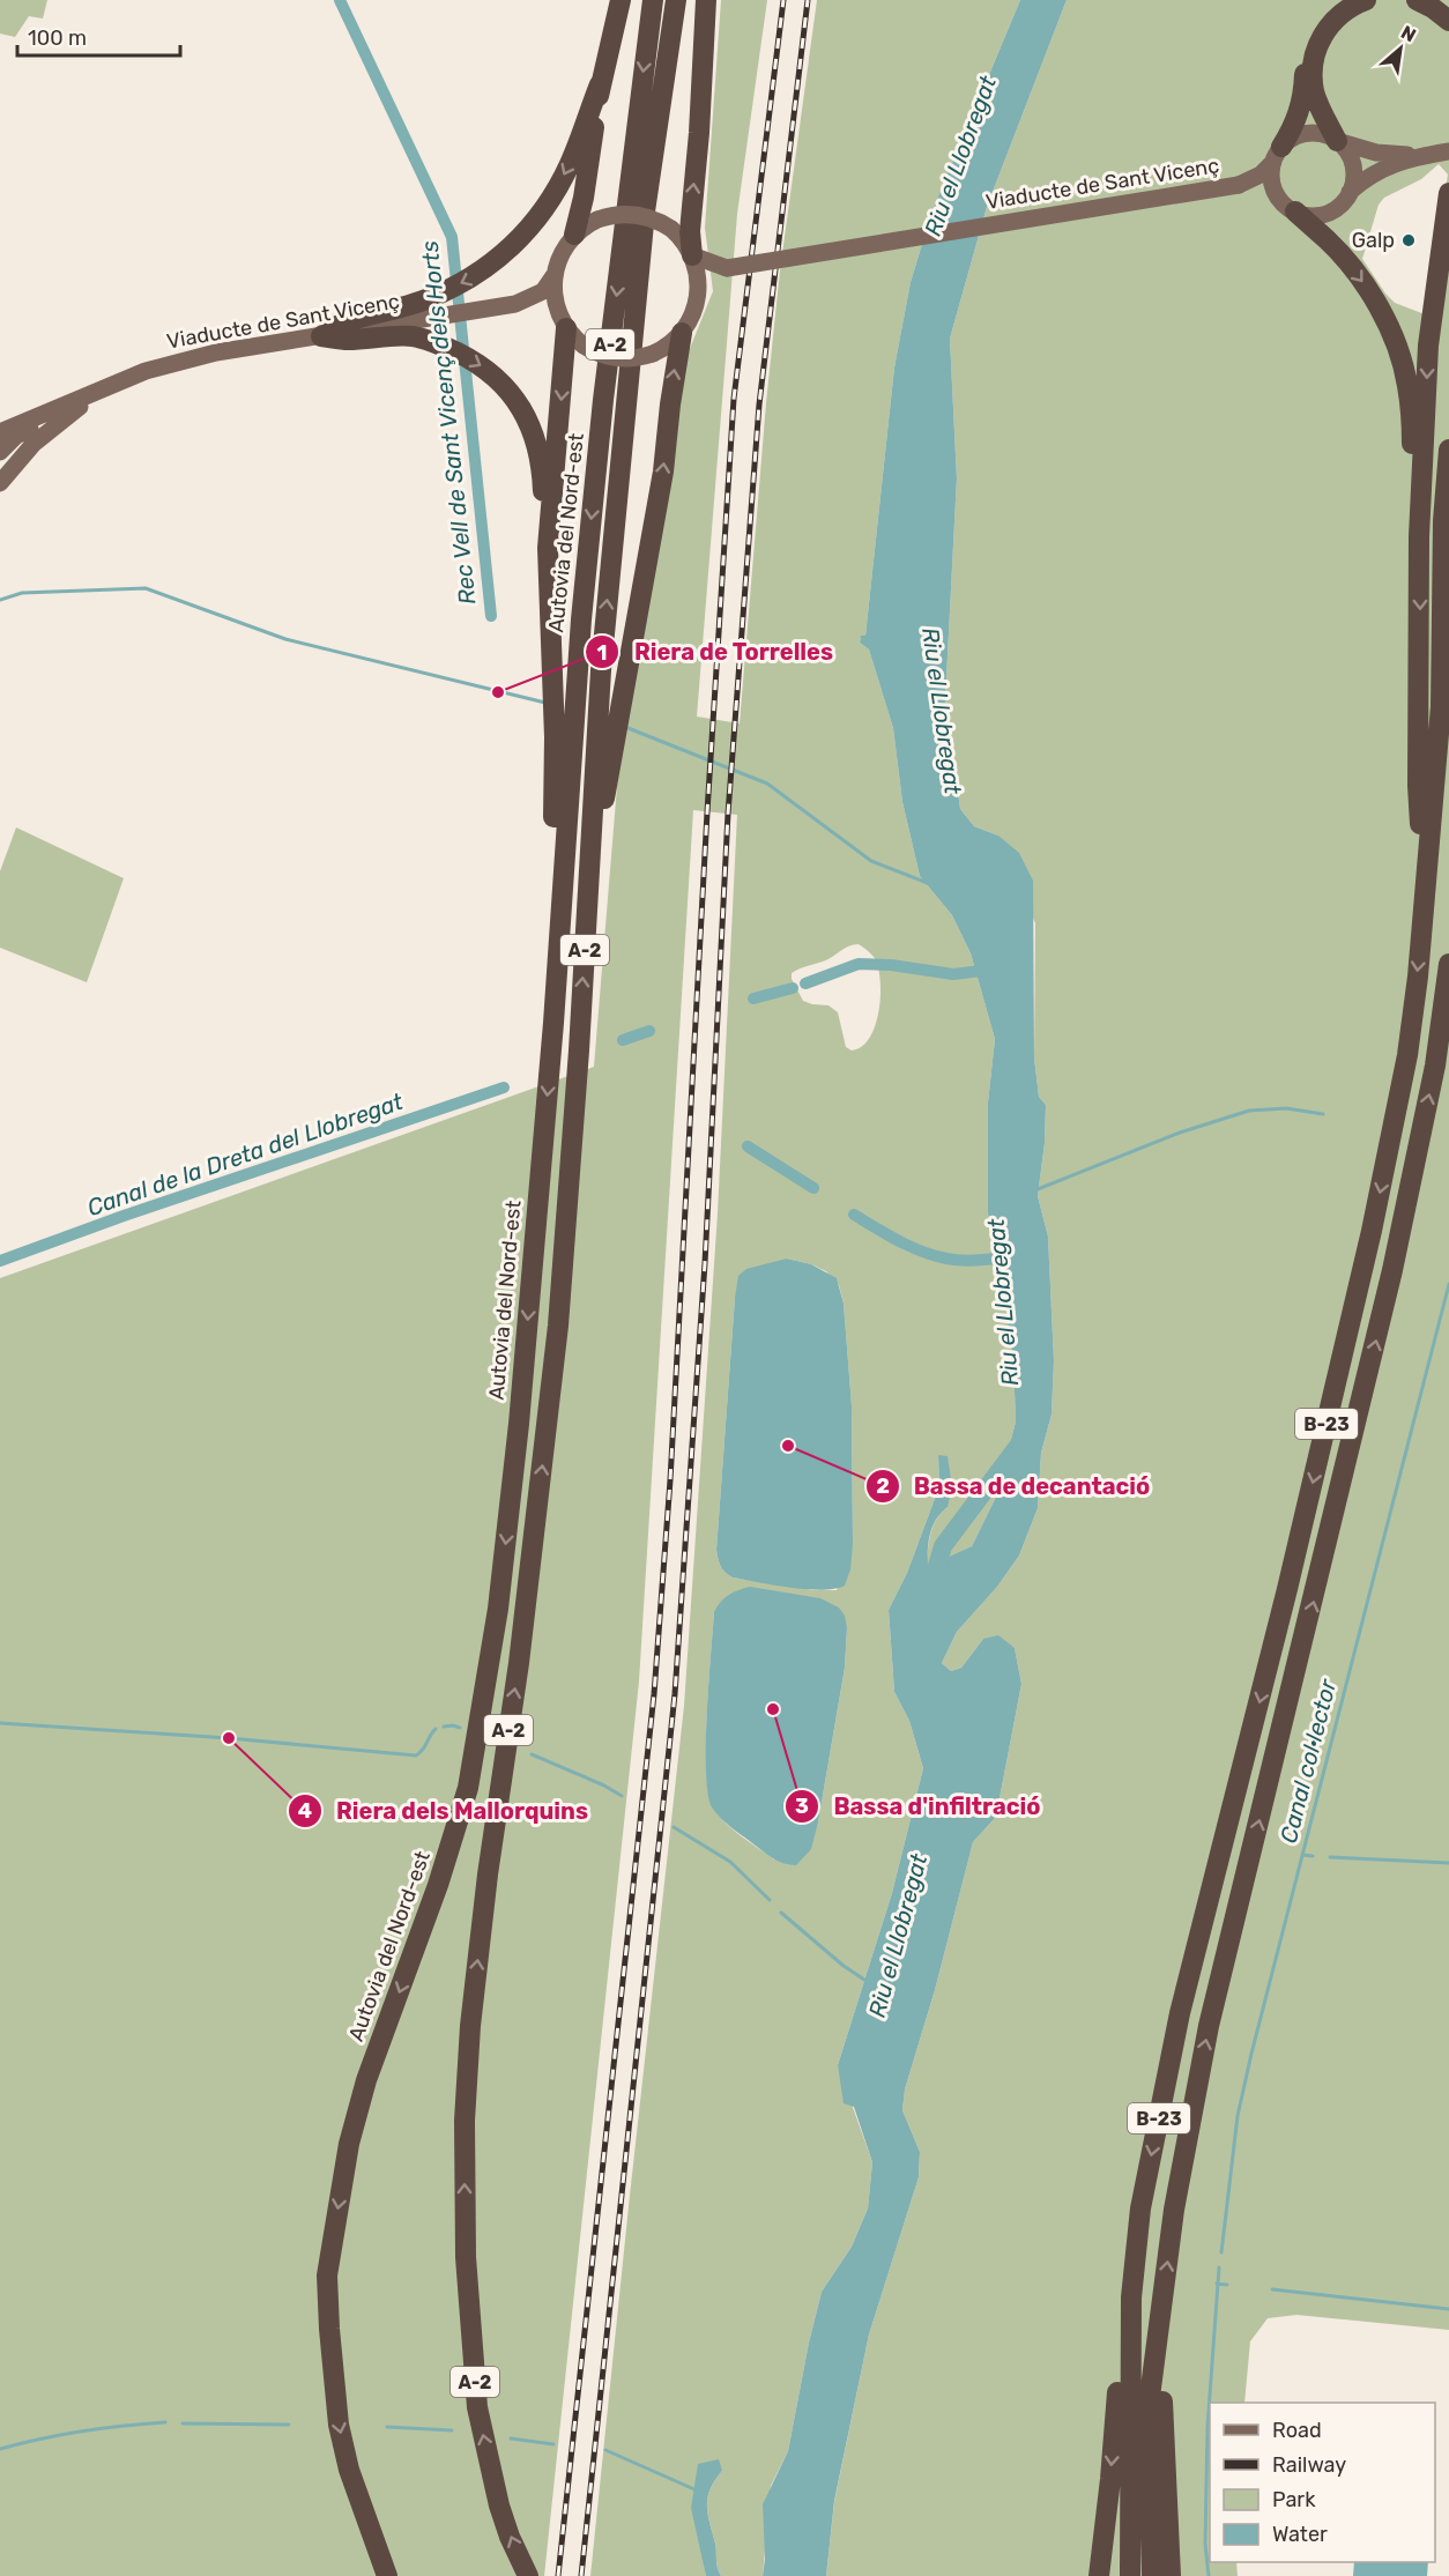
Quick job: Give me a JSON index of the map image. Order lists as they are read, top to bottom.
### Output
{
  "streets": {
    "highway": ["A-2", "Autovia del Nord-est", "B-23"],
    "main road": ["Viaducte de Sant Vicenç"]
  },
  "water": [
    "Riu el Llobregat",
    "Rec Vell de Sant Vicenç dels Horts",
    "Canal de la Dreta del Llobregat",
    "Canal col·lector"
  ],
  "places": [
    "Galp",
    "Riera de Torrelles",
    "Bassa de decantació",
    "Bassa d'infiltració",
    "Riera dels Mallorquins"
  ],
  "legend": [
    "Road",
    "Railway",
    "Park",
    "Water"
  ],
  "scale_bar": "100 m",
  "north": "top right"
}
